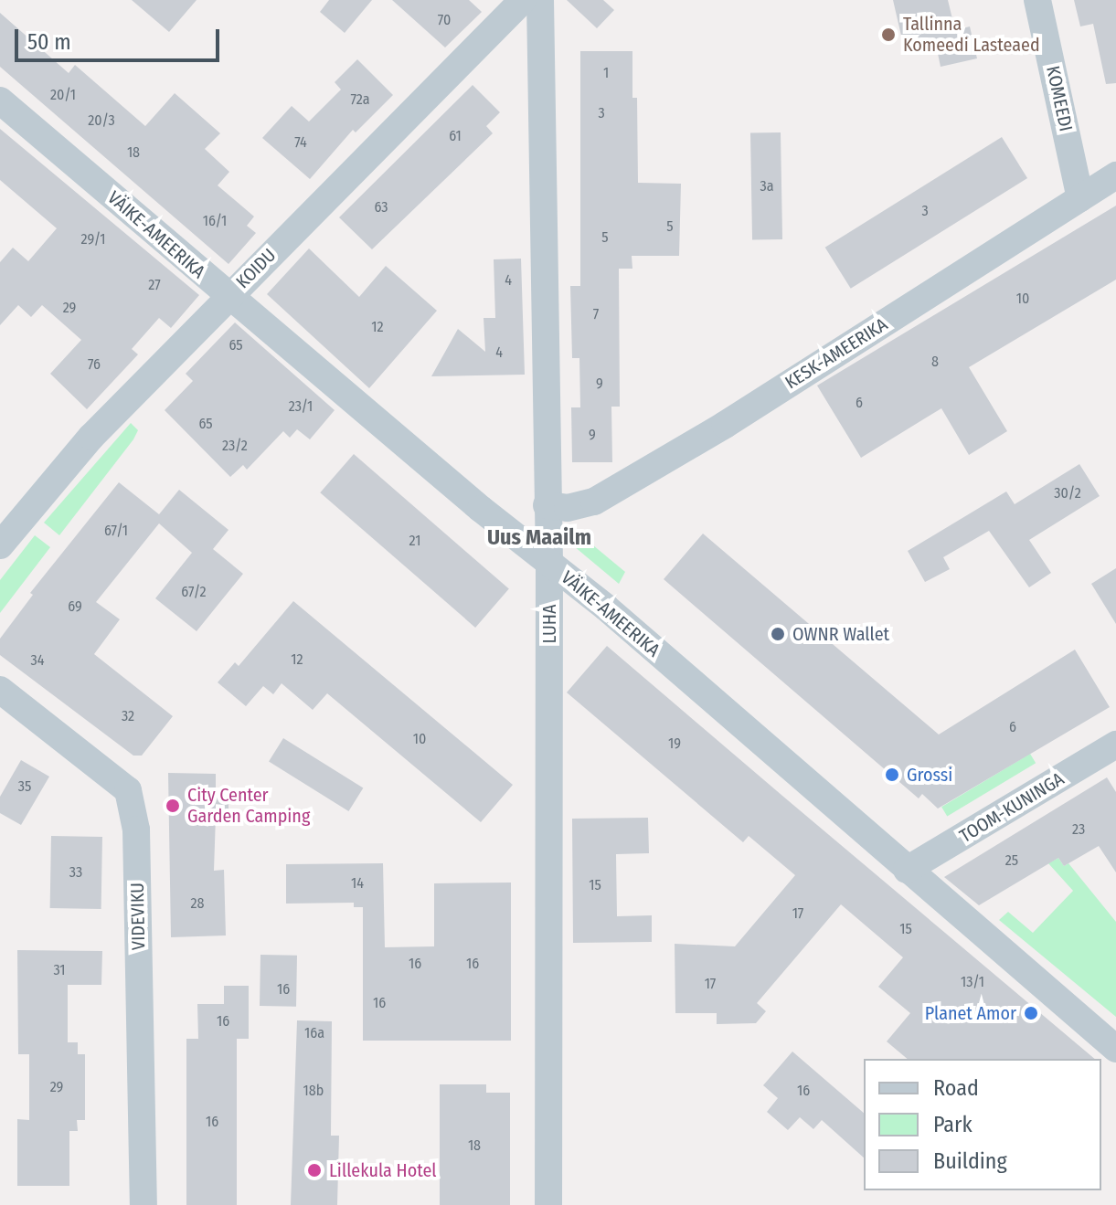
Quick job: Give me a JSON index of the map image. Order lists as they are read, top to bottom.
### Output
{
  "streets": {
    "street": [
      "KOMEEDI",
      "VÄIKE-AMEERIKA",
      "KOIDU",
      "KESK-AMEERIKA",
      "LUHA",
      "TOOM-KUNINGA",
      "VIDEVIKU"
    ]
  },
  "crossings": [
    ["KOMEEDI", "KESK-AMEERIKA"],
    ["VÄIKE-AMEERIKA", "KOIDU"],
    ["VÄIKE-AMEERIKA", "LUHA"],
    ["VÄIKE-AMEERIKA", "TOOM-KUNINGA"],
    ["KESK-AMEERIKA", "LUHA"]
  ],
  "districts": ["Uus Maailm"],
  "places": [
    "Tallinna Komeedi Lasteaed",
    "OWNR Wallet",
    "Grossi",
    "City Center Garden Camping",
    "Planet Amor",
    "Lillekula Hotel"
  ],
  "house_numbers": [
    "70",
    "1",
    "20/1",
    "72a",
    "3",
    "20/3",
    "61",
    "74",
    "18",
    "3a",
    "63",
    "3",
    "16/1",
    "5",
    "5",
    "29/1",
    "4",
    "27",
    "10",
    "29",
    "7",
    "12",
    "65",
    "4",
    "8",
    "76",
    "9",
    "6",
    "23/1",
    "65",
    "9",
    "23/2",
    "30/2",
    "67/1",
    "21",
    "67/2",
    "69",
    "12",
    "34",
    "32",
    "6",
    "10",
    "19",
    "35",
    "23",
    "25",
    "33",
    "14",
    "15",
    "28",
    "17",
    "15",
    "16",
    "16",
    "31",
    "13/1",
    "17",
    "16",
    "16",
    "16",
    "16a",
    "29",
    "18b",
    "16",
    "16",
    "18"
  ],
  "legend": ["Road", "Park", "Building"],
  "scale_bar": "50 m"
}
